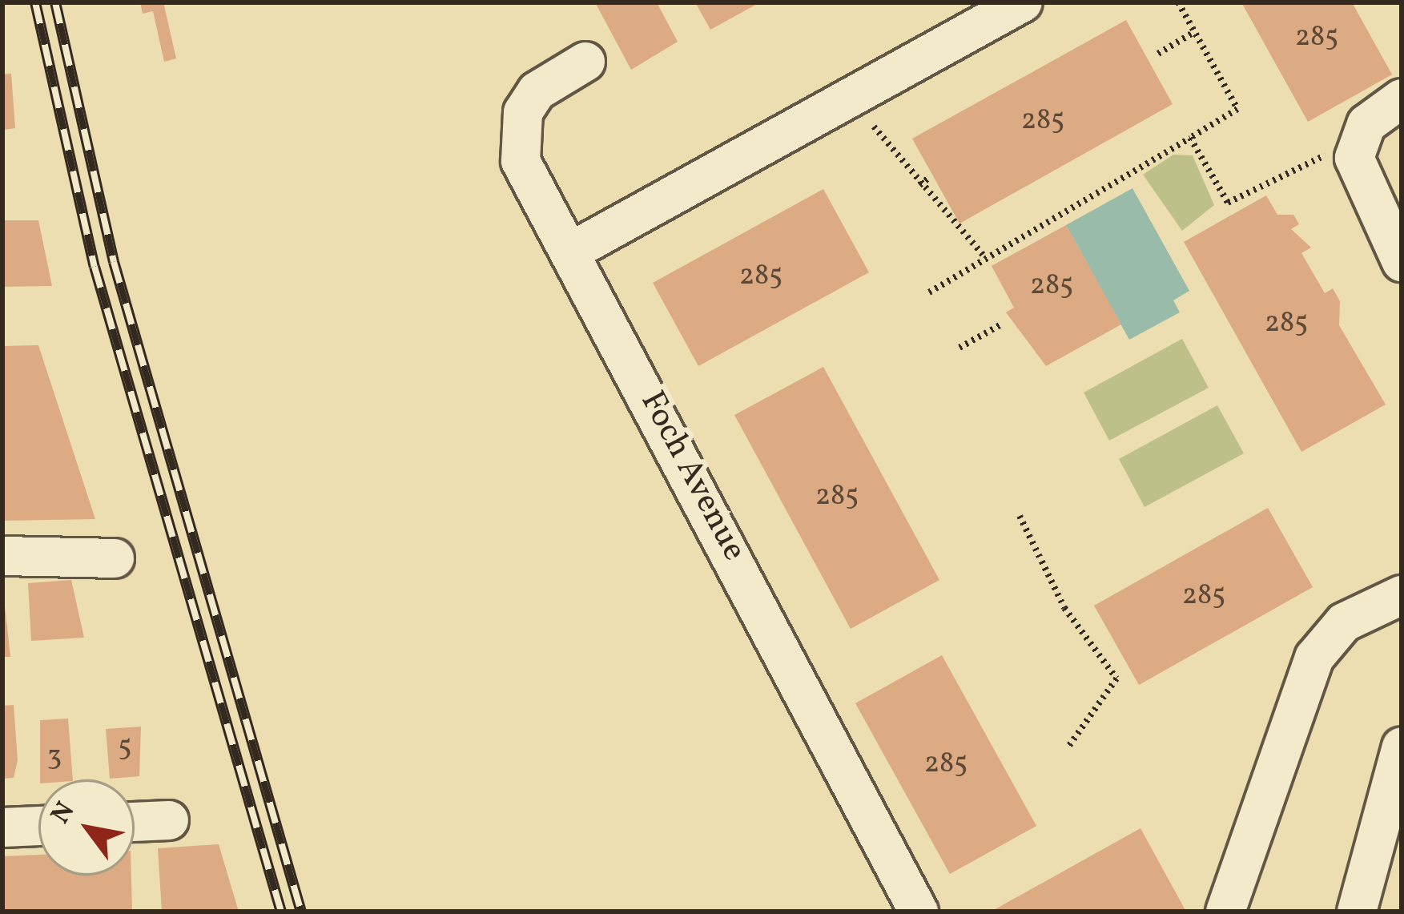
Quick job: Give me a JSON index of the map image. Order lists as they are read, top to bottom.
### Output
{
  "streets": {
    "street": ["Foch Avenue"]
  },
  "house_numbers": [
    "285",
    "285",
    "285",
    "285",
    "285",
    "285",
    "285",
    "5",
    "3",
    "285"
  ],
  "north": "top left"
}
